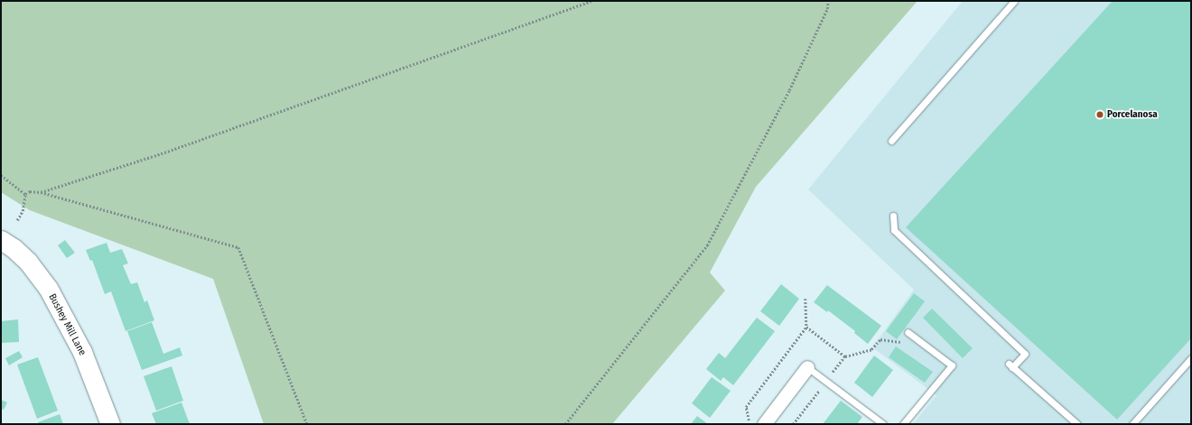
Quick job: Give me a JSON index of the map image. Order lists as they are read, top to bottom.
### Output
{
  "streets": {
    "street": ["Bushey Mill Lane"]
  },
  "places": ["Porcelanosa"]
}
